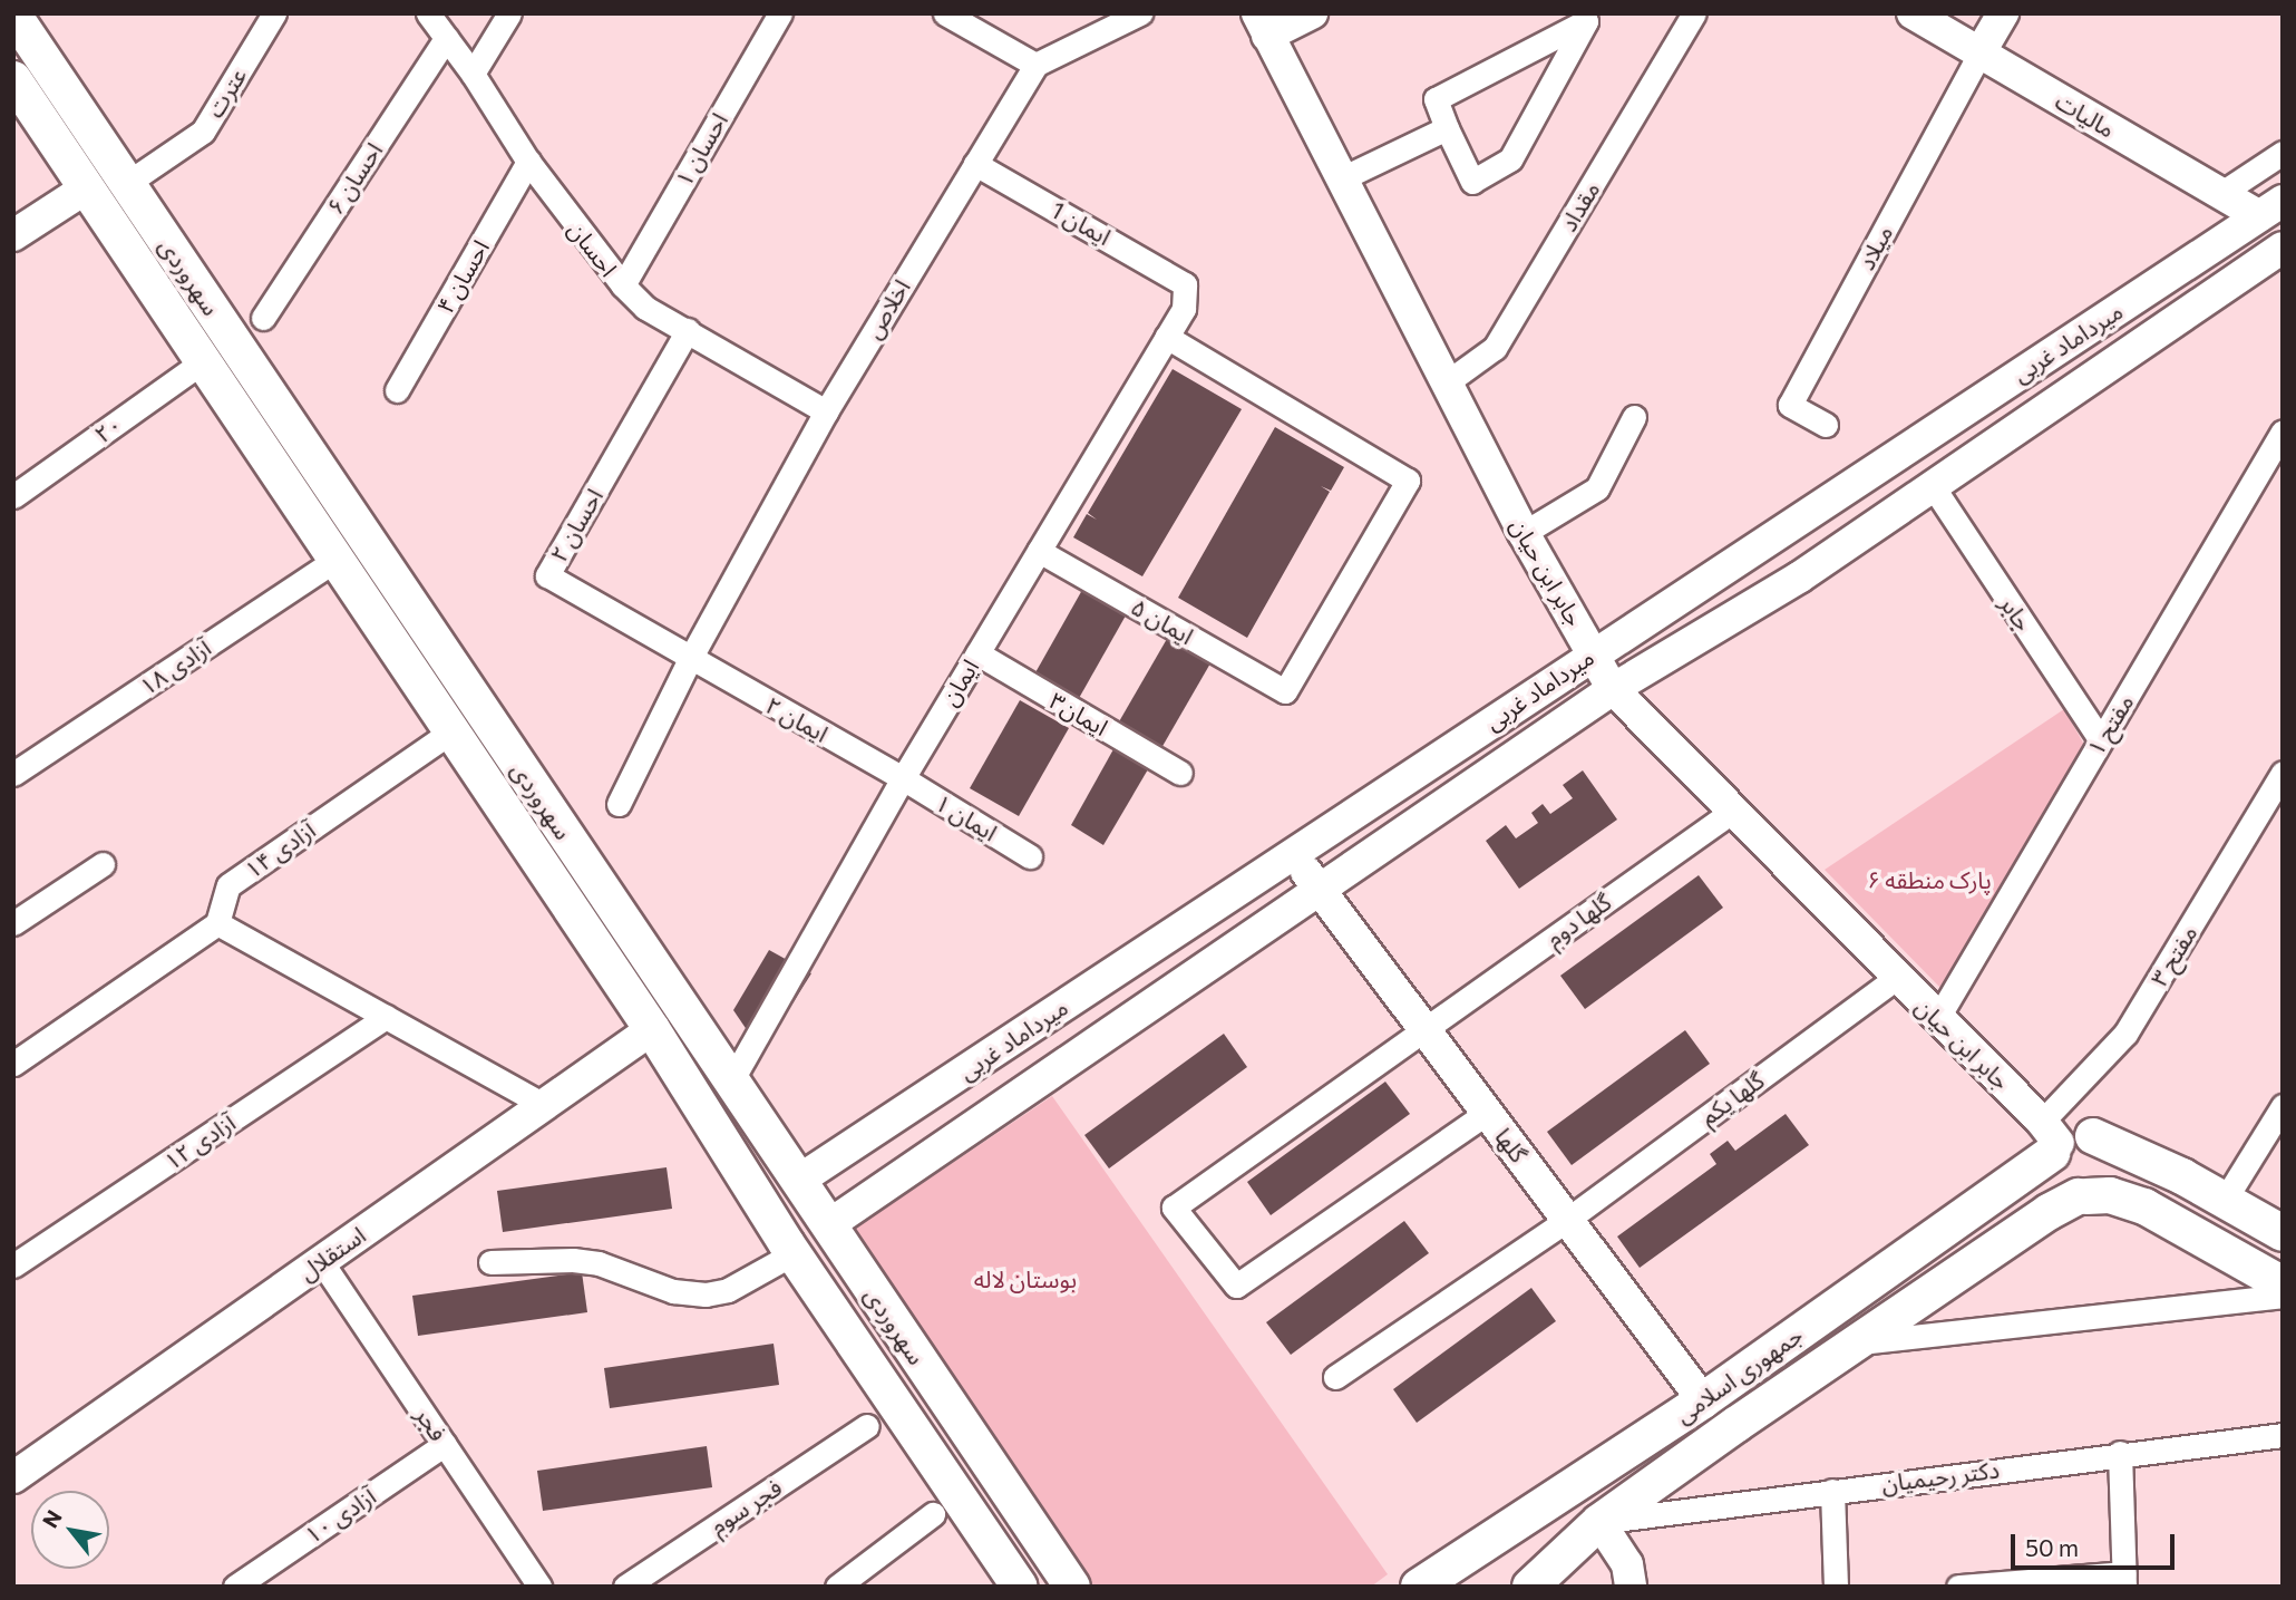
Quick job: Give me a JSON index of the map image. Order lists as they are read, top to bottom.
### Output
{
  "streets": {
    "main road": ["سهروردی", "جمهوری اسلامی"],
    "street": [
      "عترت",
      "مالیات",
      "احسان ۱",
      "احسان ۶",
      "مقداد",
      "ایمان 1",
      "میلاد",
      "احسان",
      "احسان ۴",
      "اخلاص",
      "میرداماد غربی",
      "۲۰",
      "احسان ۲",
      "جابر ابن حیان",
      "جابر",
      "ایمان ۵",
      "آزادی ۱۸",
      "ایمان",
      "ایمان۳",
      "ایمان ۲",
      "مفتح ۱",
      "ایمان ۱",
      "آزادی ۱۴",
      "گلها دوم",
      "مفتح ۳",
      "گلها یکم",
      "آزادی ۱۲",
      "گلها",
      "استقلال",
      "فجر",
      "دکتر رحیمیان",
      "فجر سوم",
      "آزادی ۱۰"
    ]
  },
  "crossings": [
    ["عترت", "سهروردی"],
    ["مالیات", "میلاد"],
    ["مالیات", "میرداماد غربی"],
    ["احسان ۱", "احسان"],
    ["احسان ۶", "احسان"],
    ["مقداد", "جابر ابن حیان"],
    ["ایمان 1", "اخلاص"],
    ["ایمان 1", "ایمان"],
    ["احسان", "احسان ۴"],
    ["احسان", "اخلاص"],
    ["احسان", "احسان ۲"],
    ["سهروردی", "میرداماد غربی"],
    ["سهروردی", "۲۰"],
    ["سهروردی", "آزادی ۱۸"],
    ["سهروردی", "ایمان"],
    ["سهروردی", "آزادی ۱۴"],
    ["سهروردی", "استقلال"],
    ["اخلاص", "احسان ۲"],
    ["اخلاص", "ایمان ۲"],
    ["میرداماد غربی", "جابر ابن حیان"],
    ["میرداماد غربی", "جابر"],
    ["میرداماد غربی", "گلها"],
    ["احسان ۲", "ایمان ۲"],
    ["جابر ابن حیان", "مفتح ۱"],
    ["جابر ابن حیان", "گلها دوم"],
    ["جابر ابن حیان", "مفتح ۳"],
    ["جابر ابن حیان", "گلها یکم"],
    ["جابر ابن حیان", "جمهوری اسلامی"],
    ["جابر", "مفتح ۱"],
    ["ایمان ۵", "ایمان"],
    ["ایمان", "ایمان۳"],
    ["ایمان", "ایمان ۲"],
    ["ایمان", "ایمان ۱"],
    ["ایمان ۲", "ایمان ۱"],
    ["گلها دوم", "گلها"],
    ["مفتح ۳", "جمهوری اسلامی"],
    ["گلها یکم", "گلها"],
    ["گلها", "جمهوری اسلامی"],
    ["استقلال", "فجر"],
    ["جمهوری اسلامی", "دکتر رحیمیان"],
    ["فجر", "آزادی ۱۰"]
  ],
  "parks": ["پارک منطقه ۶", "بوستان لاله"],
  "scale_bar": "50 m",
  "north": "top left"
}
